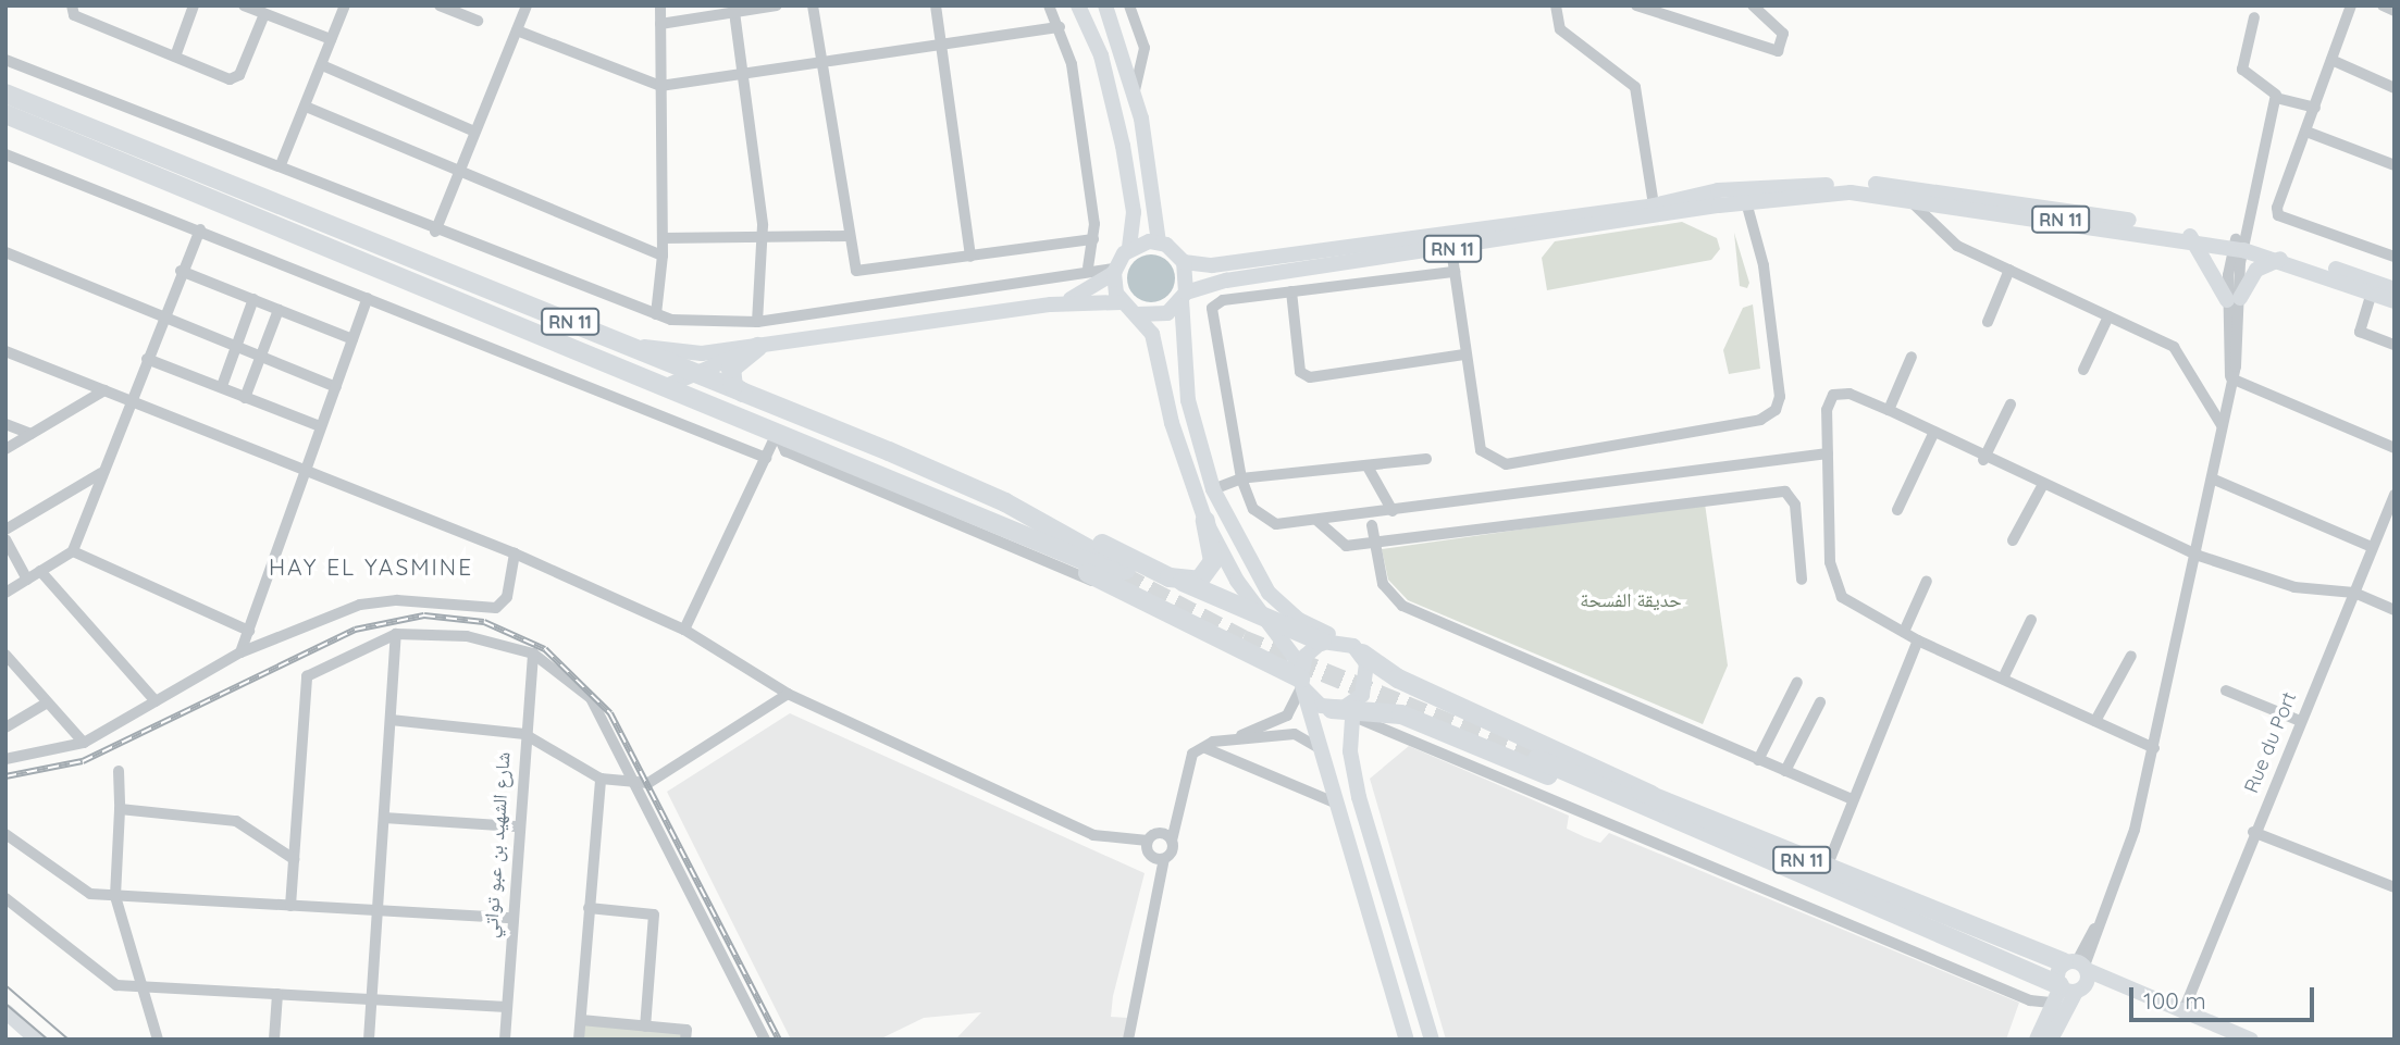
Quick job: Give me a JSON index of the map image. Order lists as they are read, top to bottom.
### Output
{
  "streets": {
    "highway": ["RN 11"],
    "street": ["Rue du Port", "شارع الشهيد بن عبو تواتي"]
  },
  "districts": ["HAY EL YASMINE"],
  "parks": ["حديقة الفسحة"],
  "scale_bar": "100 m"
}
